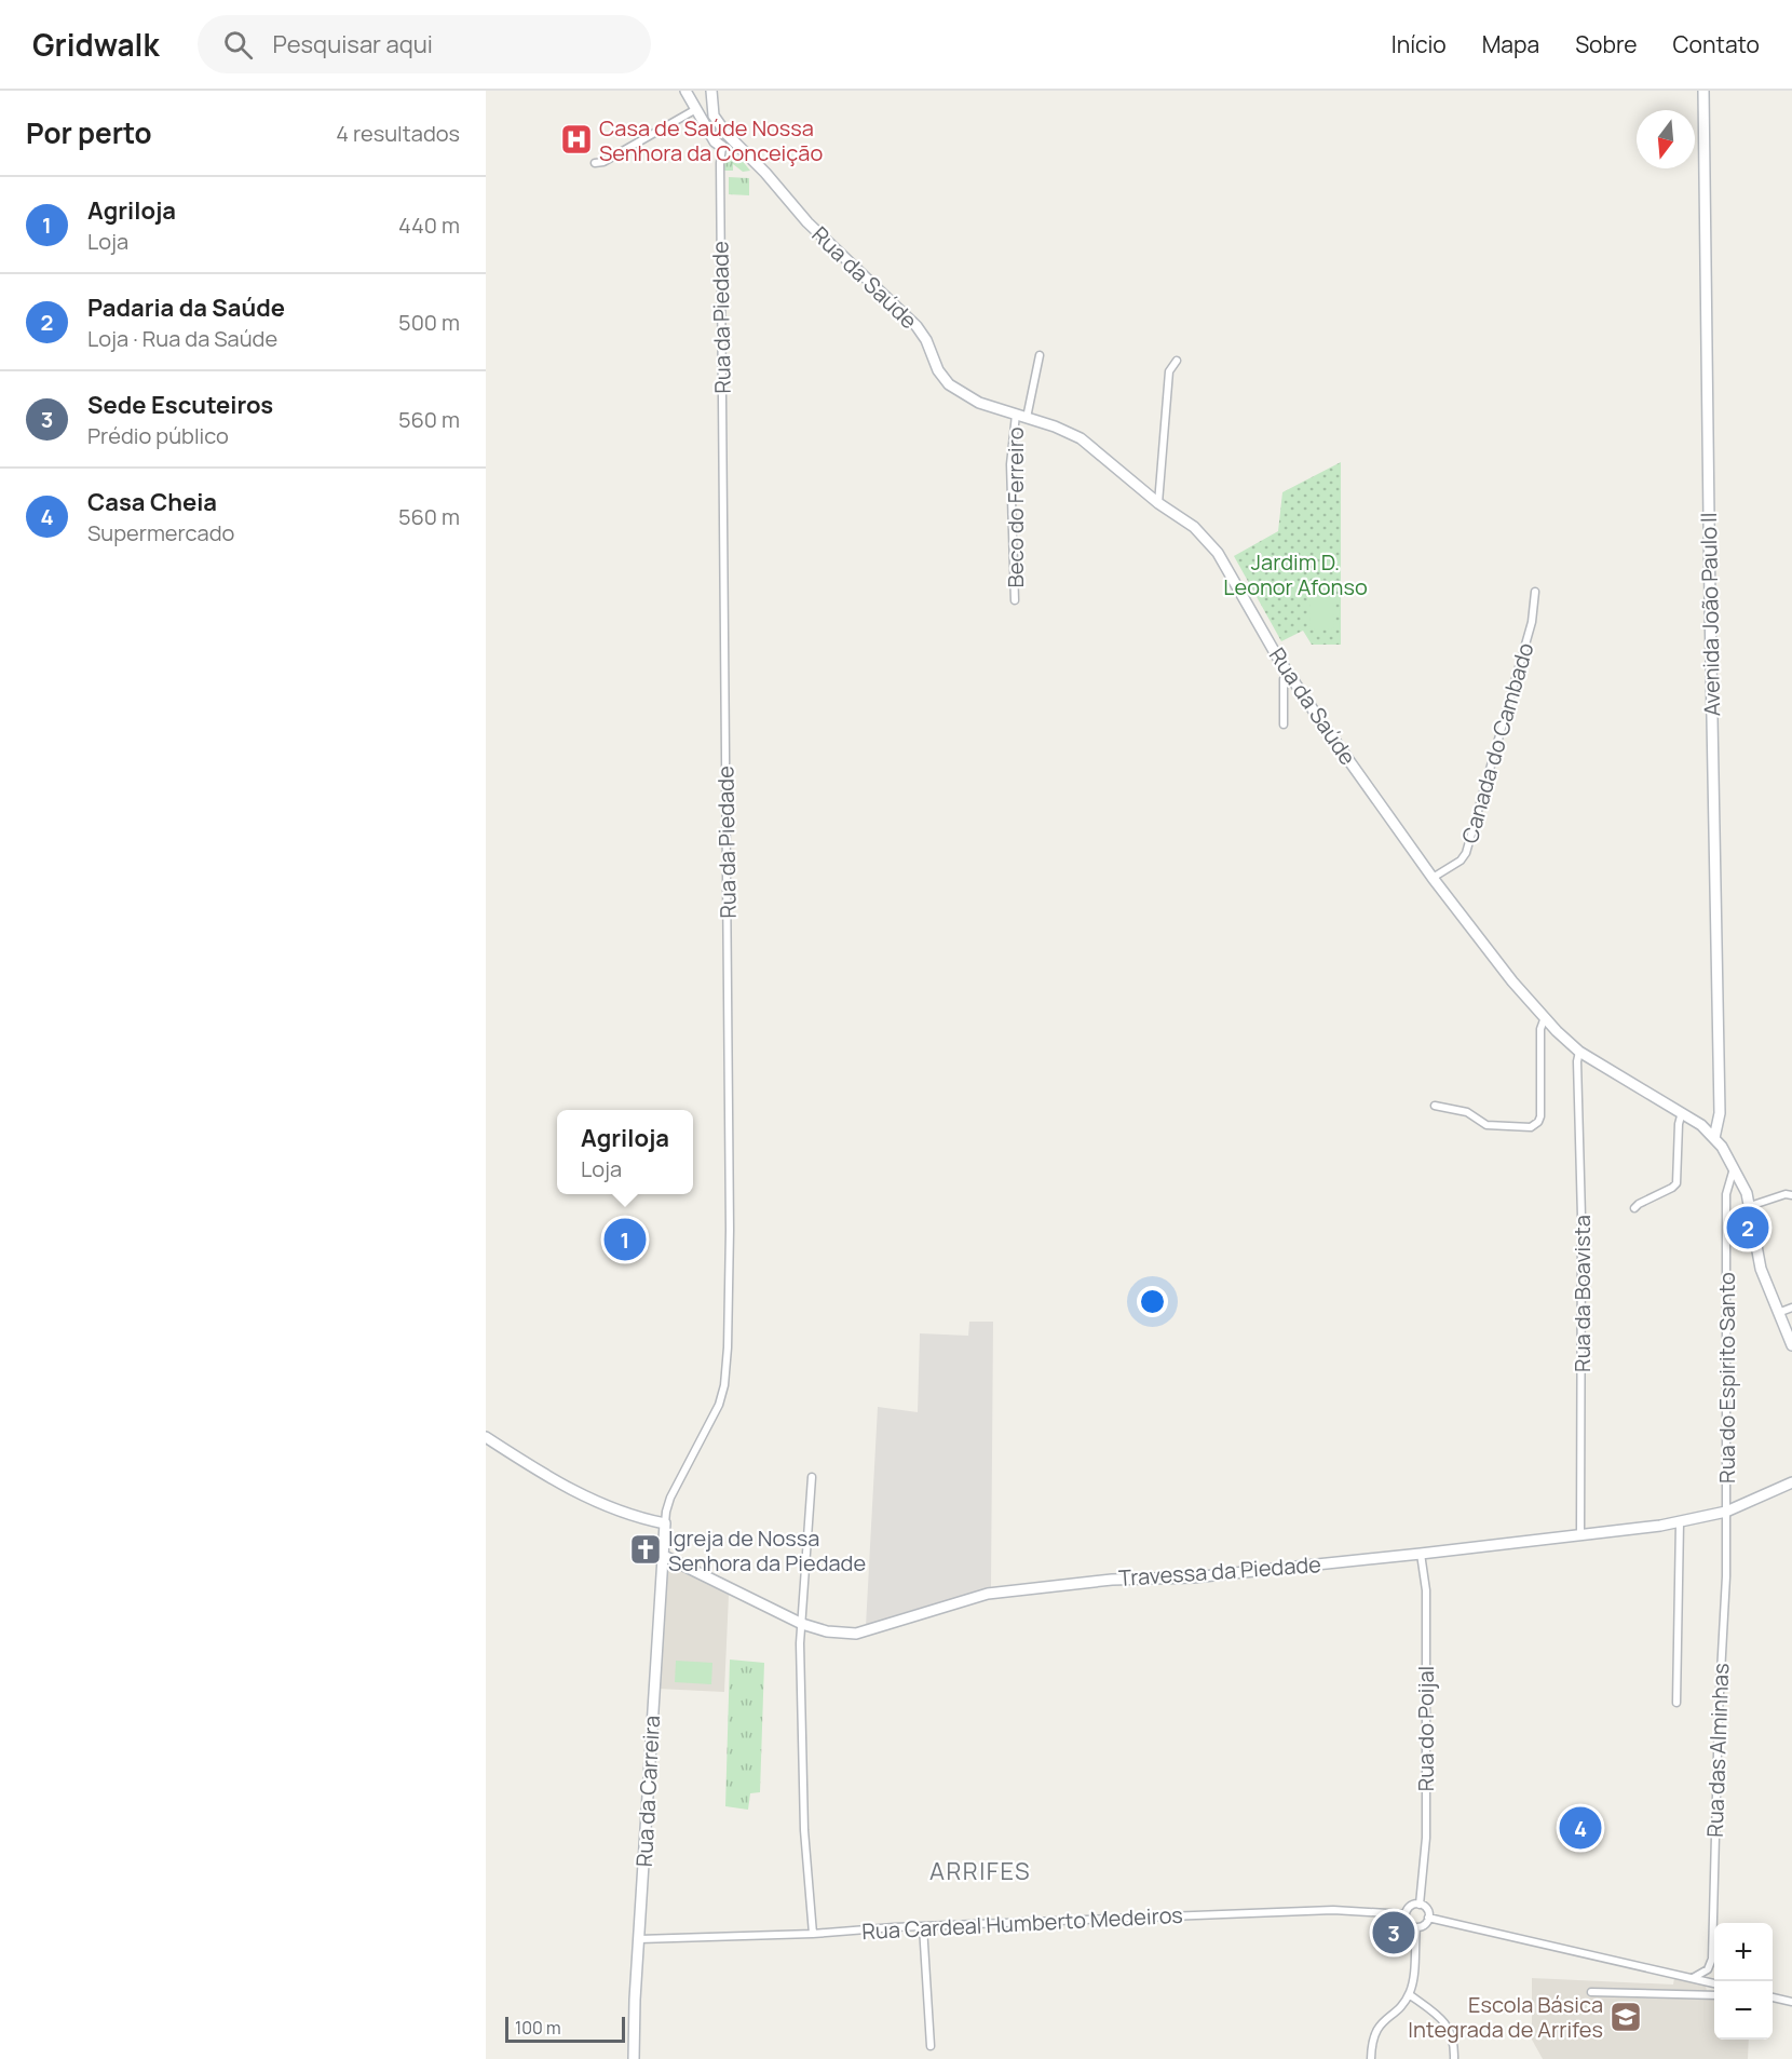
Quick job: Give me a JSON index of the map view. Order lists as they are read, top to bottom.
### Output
{
  "streets": {
    "street": [
      "Rua da Saúde",
      "Rua da Piedade",
      "Beco do Ferreiro",
      "Avenida João Paulo II",
      "Canada do Cambado",
      "Rua da Boavista",
      "Rua do Espirito Santo",
      "Travessa da Piedade",
      "Rua do Poijal",
      "Rua das Alminhas",
      "Rua da Carreira",
      "Rua Cardeal Humberto Medeiros"
    ]
  },
  "crossings": [
    ["Rua da Saúde", "Beco do Ferreiro"],
    ["Rua da Saúde", "Avenida João Paulo II"],
    ["Rua da Saúde", "Canada do Cambado"],
    ["Rua da Saúde", "Rua da Boavista"],
    ["Rua da Saúde", "Rua do Espirito Santo"],
    ["Rua da Piedade", "Rua da Carreira"],
    ["Rua da Boavista", "Travessa da Piedade"],
    ["Rua do Espirito Santo", "Travessa da Piedade"],
    ["Rua do Espirito Santo", "Rua das Alminhas"],
    ["Travessa da Piedade", "Rua do Poijal"],
    ["Travessa da Piedade", "Rua das Alminhas"],
    ["Travessa da Piedade", "Rua da Carreira"],
    ["Rua do Poijal", "Rua Cardeal Humberto Medeiros"],
    ["Rua da Carreira", "Rua Cardeal Humberto Medeiros"]
  ],
  "districts": ["ARRIFES"],
  "parks": ["Jardim D. Leonor Afonso"],
  "places": {
    "hospital": ["Casa de Saúde Nossa Senhora da Conceição"],
    "church": ["Igreja de Nossa Senhora da Piedade"],
    "school or university": ["Escola Básica Integrada de Arrifes"]
  },
  "scale_bar": "100 m",
  "north": "bottom",
  "page": {
    "header": "Gridwalk",
    "search": "Pesquisar aqui",
    "nav": [
      "Início",
      "Mapa",
      "Sobre",
      "Contato"
    ],
    "heading": ["Por perto", "4 resultados"],
    "list": [
      {
        "mark": "1",
        "name": "Agriloja",
        "note": "Loja",
        "value": "440 m"
      },
      {
        "mark": "2",
        "name": "Padaria da Saúde",
        "note": "Loja · Rua da Saúde",
        "value": "500 m"
      },
      {
        "mark": "3",
        "name": "Sede Escuteiros",
        "note": "Prédio público",
        "value": "560 m"
      },
      {
        "mark": "4",
        "name": "Casa Cheia",
        "note": "Supermercado",
        "value": "560 m"
      }
    ],
    "popup": ["Agriloja", "Loja"],
    "pins": [
      "2",
      "1",
      "4",
      "3"
    ],
    "map_buttons": ["+", "−"],
    "scale": "100 m"
  }
}
